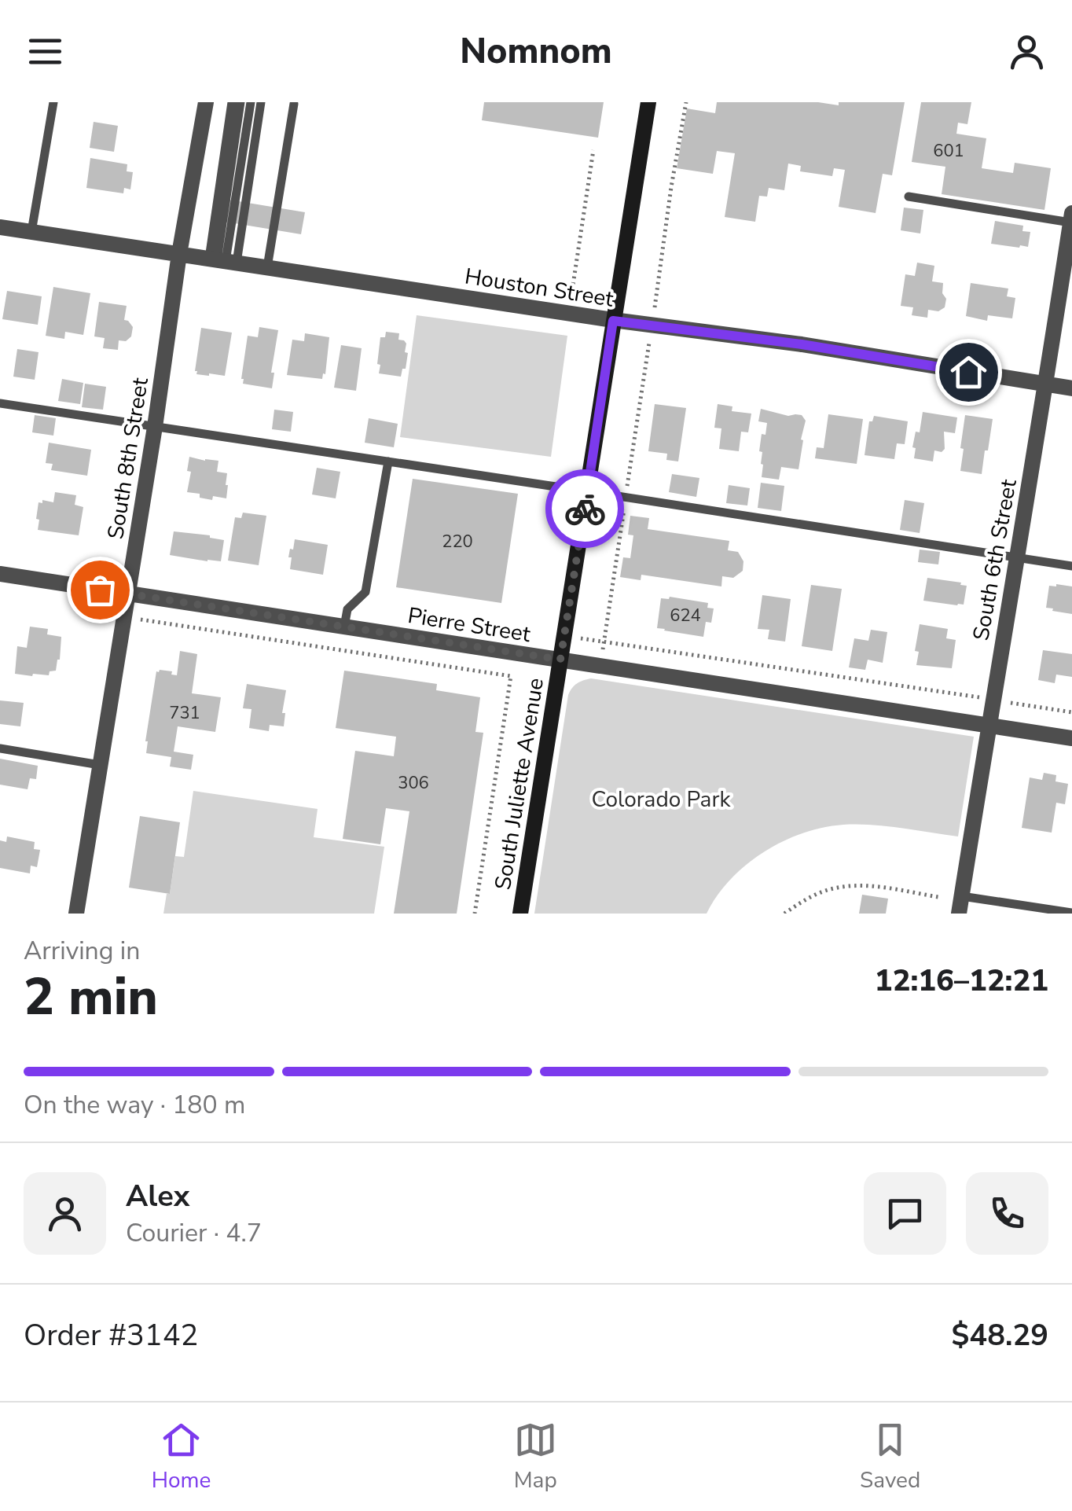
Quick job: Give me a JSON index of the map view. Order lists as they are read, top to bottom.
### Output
{
  "streets": {
    "street": [
      "Houston Street",
      "South 8th Street",
      "South 6th Street",
      "Pierre Street",
      "South Juliette Avenue"
    ]
  },
  "crossings": [
    ["Houston Street", "South 8th Street"],
    ["Houston Street", "South 6th Street"],
    ["Houston Street", "South Juliette Avenue"],
    ["South 8th Street", "Pierre Street"],
    ["South 6th Street", "Pierre Street"],
    ["Pierre Street", "South Juliette Avenue"]
  ],
  "parks": ["Colorado Park"],
  "house_numbers": [
    "601",
    "220",
    "624",
    "731",
    "306"
  ],
  "page": {
    "header": "Nomnom",
    "heading": ["2 min", "Arriving in", "12:16–12:21"],
    "panel": [
      "Alex",
      "Courier · 4.7",
      "Order #3142",
      "$48.29"
    ],
    "bar": "On the way · 180 m",
    "tabs": ["Home", "Map", "Saved"]
  }
}
